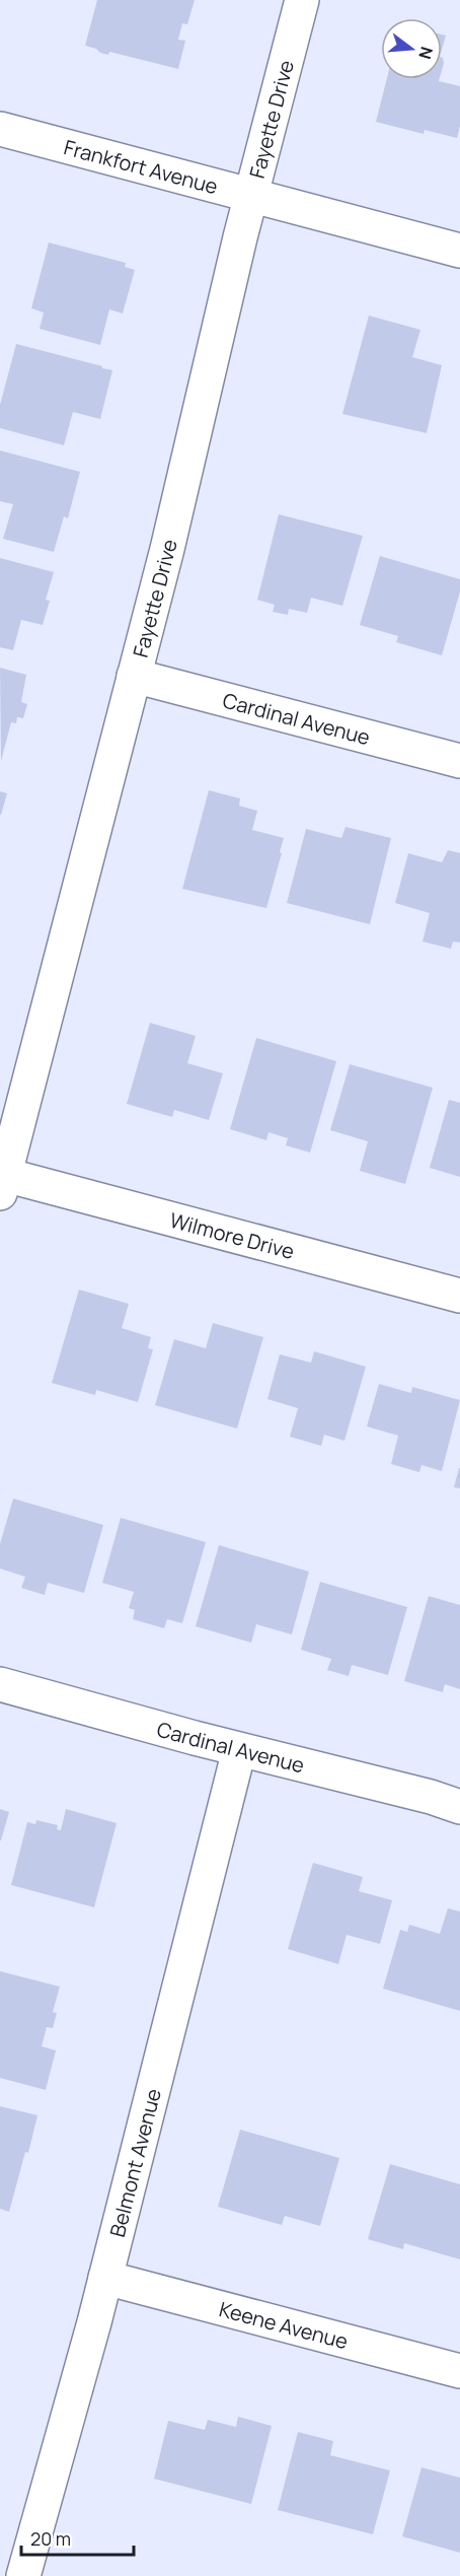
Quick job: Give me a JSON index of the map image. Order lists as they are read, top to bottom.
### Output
{
  "streets": {
    "street": [
      "Fayette Drive",
      "Frankfort Avenue",
      "Cardinal Avenue",
      "Wilmore Drive",
      "Belmont Avenue",
      "Keene Avenue"
    ]
  },
  "crossings": [
    ["Fayette Drive", "Frankfort Avenue"],
    ["Fayette Drive", "Cardinal Avenue"],
    ["Fayette Drive", "Wilmore Drive"],
    ["Cardinal Avenue", "Belmont Avenue"],
    ["Belmont Avenue", "Keene Avenue"]
  ],
  "scale_bar": "20 m",
  "north": "right"
}
